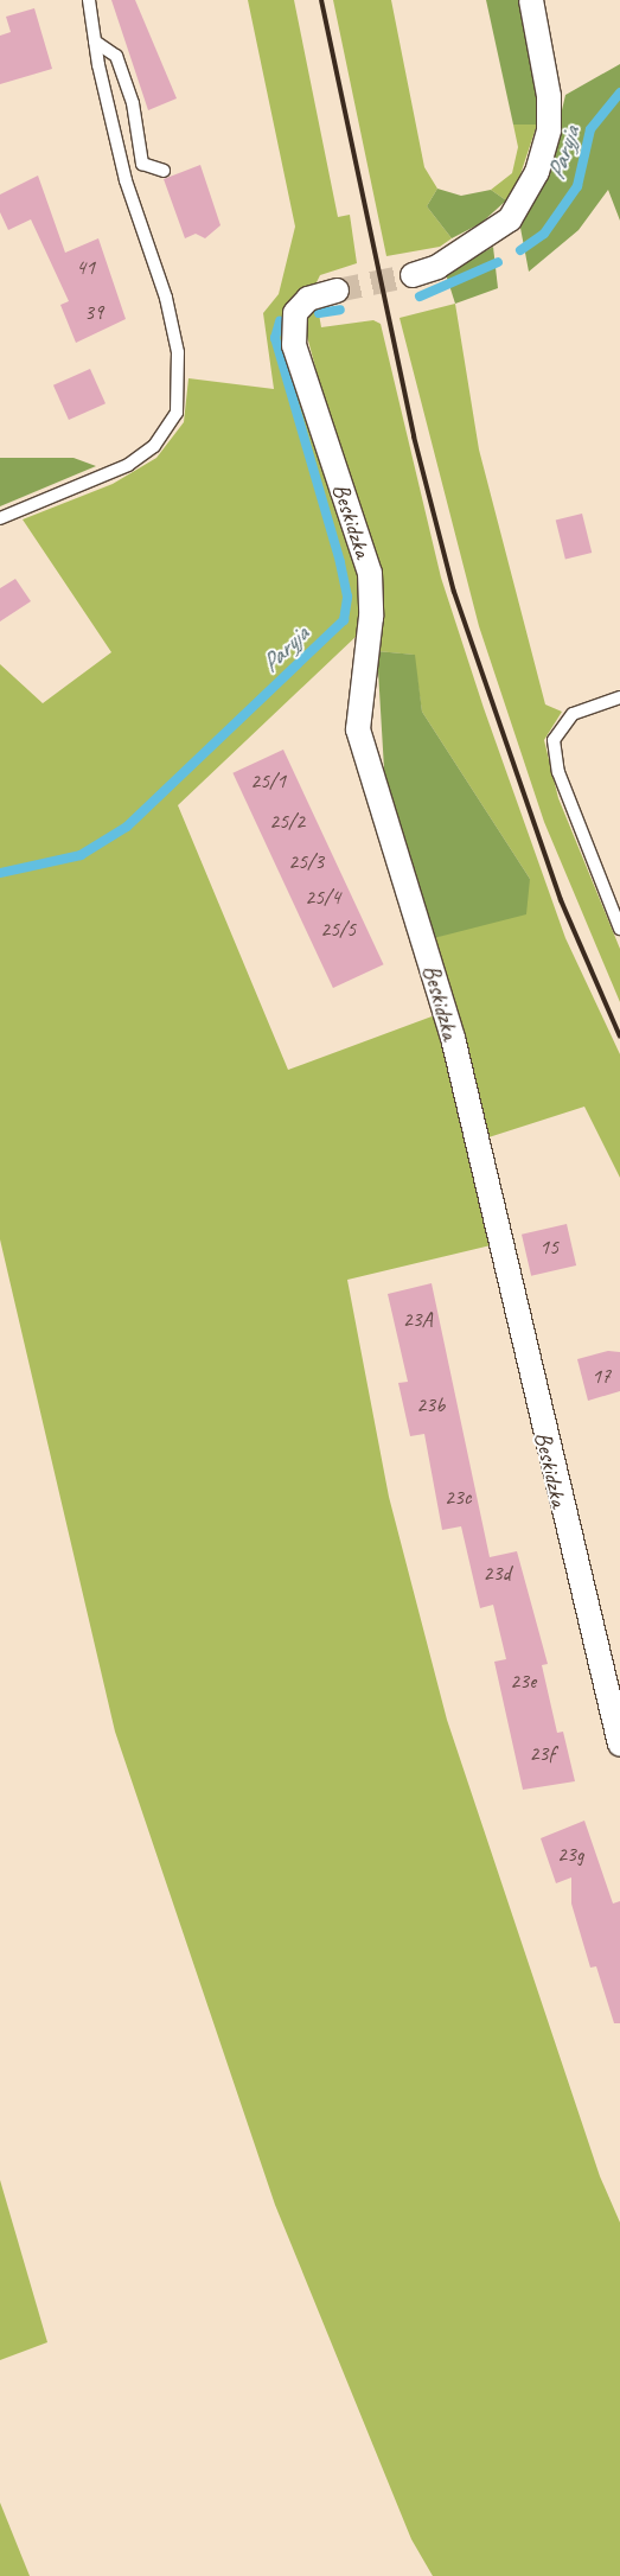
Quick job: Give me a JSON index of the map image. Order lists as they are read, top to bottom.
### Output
{
  "streets": {
    "street": ["Beskidzka"]
  },
  "water": ["Paryja"],
  "house_numbers": [
    "41",
    "39",
    "25/1",
    "25/2",
    "25/3",
    "25/4",
    "25/5",
    "15",
    "23A",
    "17",
    "23b",
    "23c",
    "23d",
    "23e",
    "23f",
    "23g"
  ]
}
